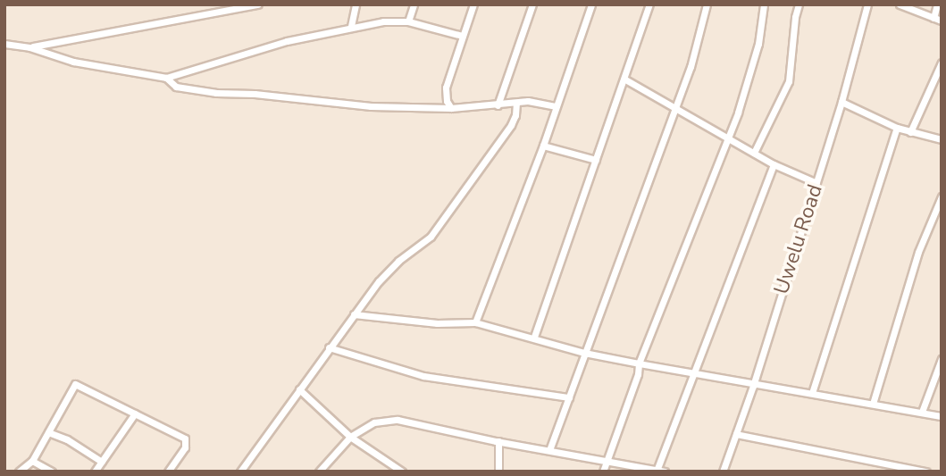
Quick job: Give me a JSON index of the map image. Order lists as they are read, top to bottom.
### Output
{
  "streets": {
    "street": ["Uwelu Road"]
  }
}
